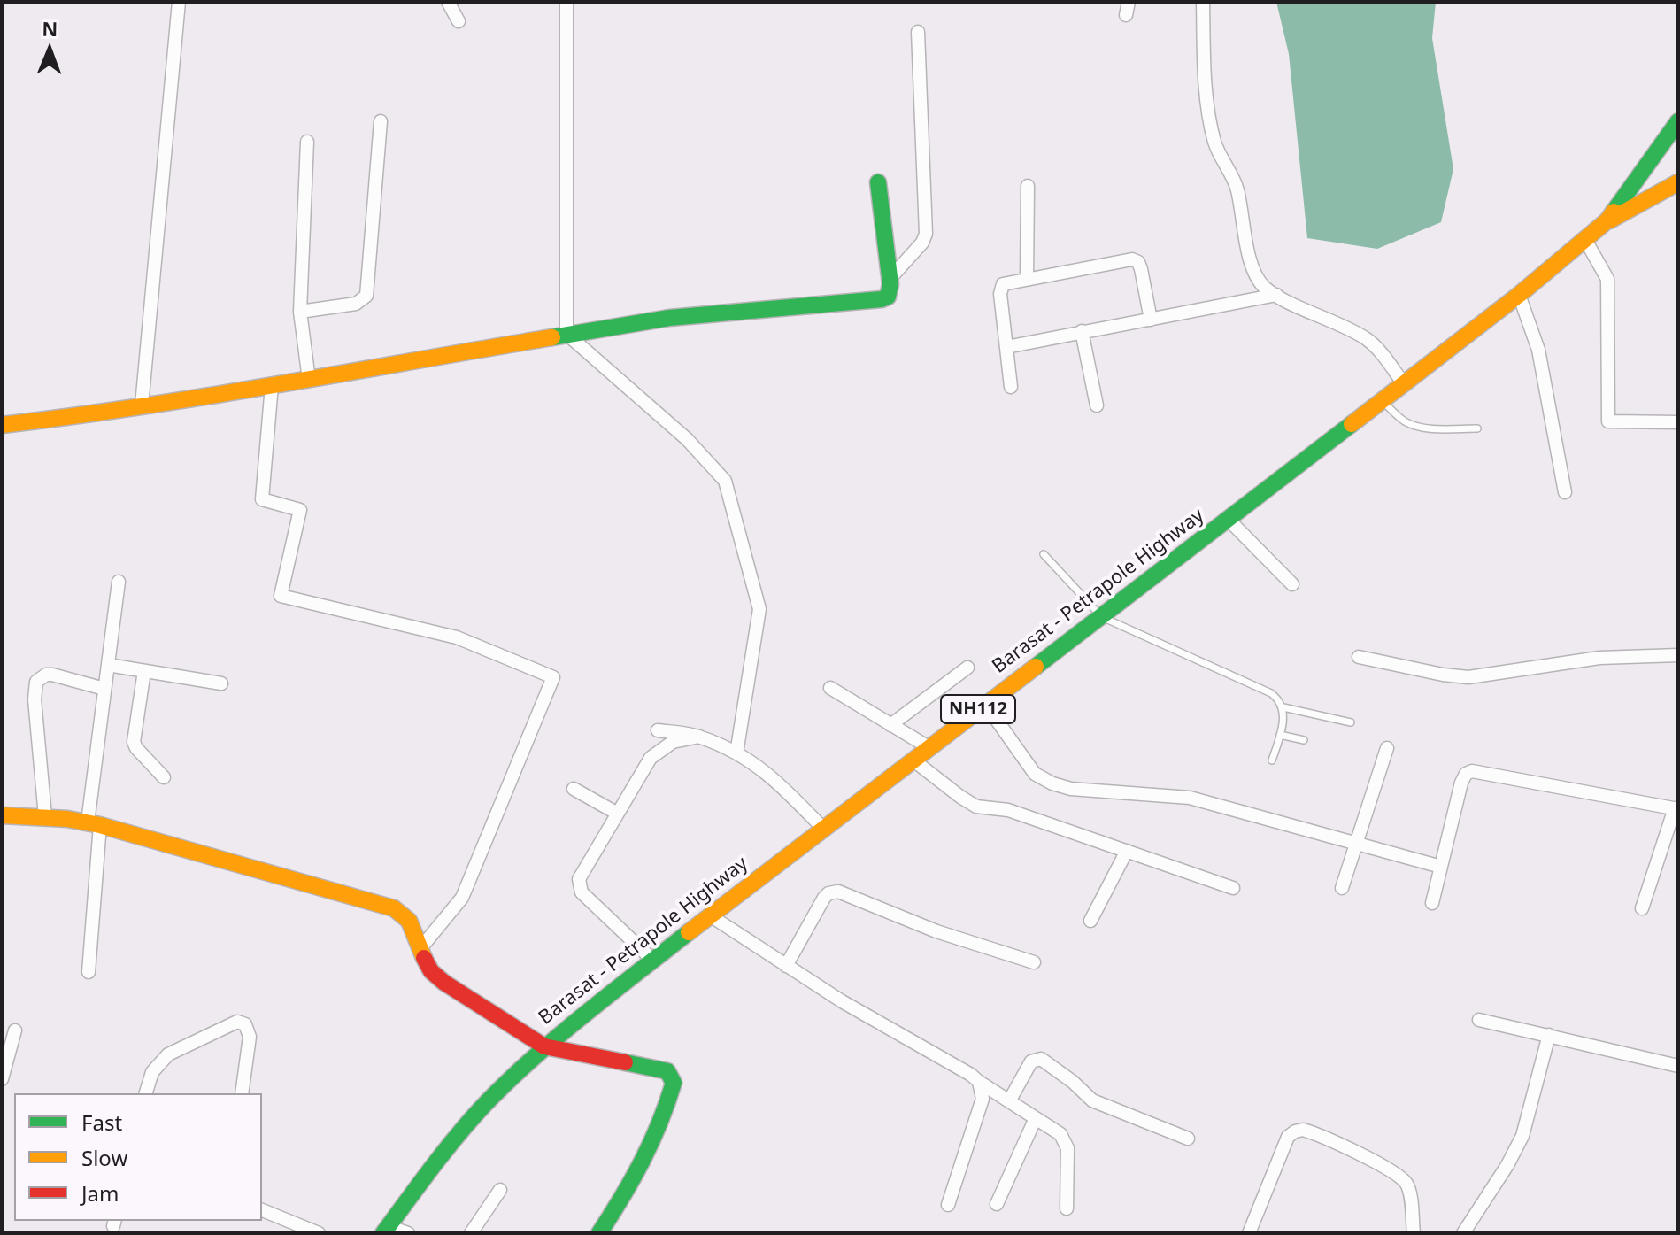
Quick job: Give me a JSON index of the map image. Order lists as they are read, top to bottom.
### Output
{
  "streets": {
    "main road": ["Barasat - Petrapole Highway", "NH112"]
  },
  "legend": ["Fast", "Slow", "Jam"],
  "north": "top"
}
